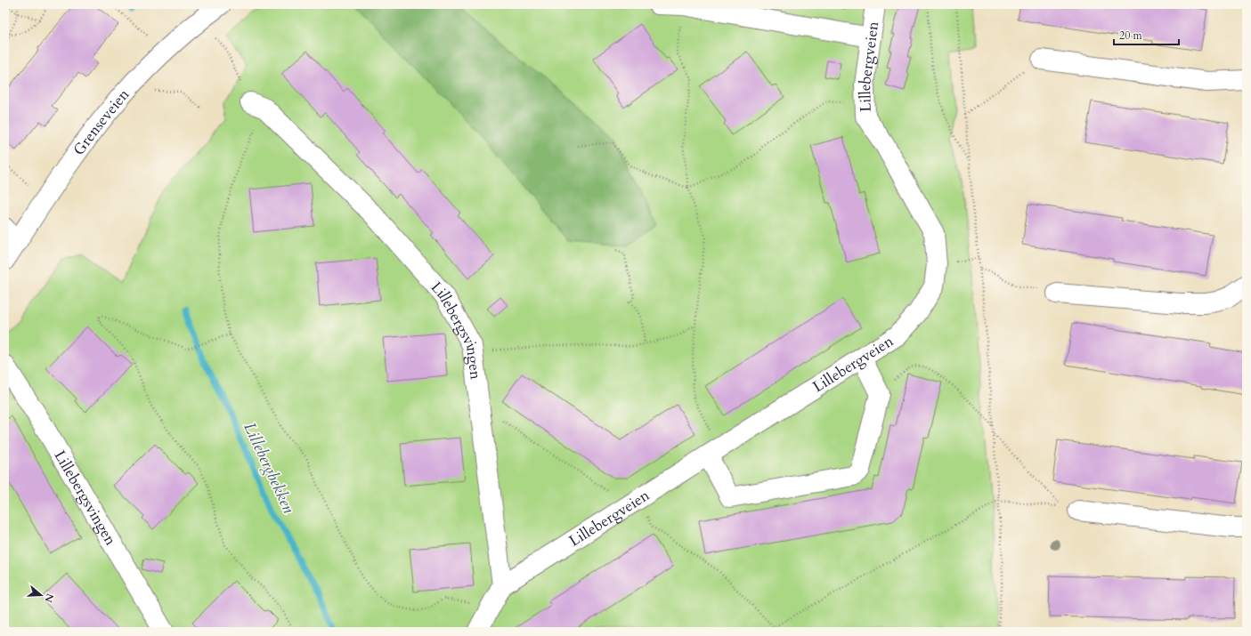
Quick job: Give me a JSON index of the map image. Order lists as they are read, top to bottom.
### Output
{
  "streets": {
    "street": ["Lillebergveien", "Grenseveien", "Lillebergsvingen"]
  },
  "crossings": [
    ["Lillebergveien", "Lillebergsvingen"]
  ],
  "water": ["Lillebergbekken"],
  "scale_bar": "20 m",
  "north": "right"
}
